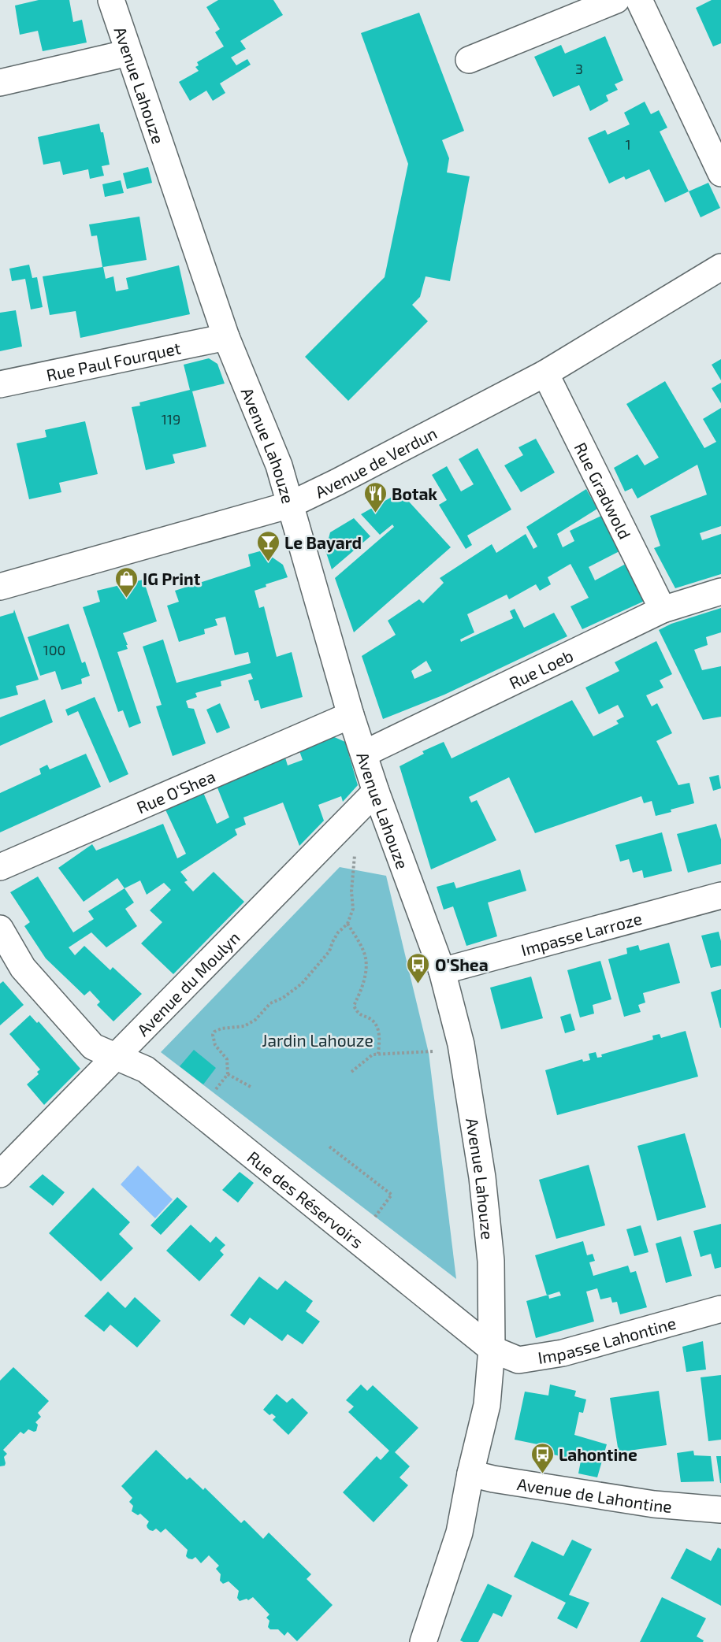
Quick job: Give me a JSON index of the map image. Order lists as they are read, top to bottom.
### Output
{
  "streets": {
    "street": [
      "Avenue Lahouze",
      "Rue Paul Fourquet",
      "Avenue de Verdun",
      "Rue Gradwold",
      "Rue Loeb",
      "Rue O'Shea",
      "Impasse Larroze",
      "Avenue du Moulyn",
      "Rue des Réservoirs",
      "Impasse Lahontine",
      "Avenue de Lahontine"
    ]
  },
  "crossings": [
    ["Avenue Lahouze", "Rue Paul Fourquet"],
    ["Avenue Lahouze", "Avenue de Verdun"],
    ["Avenue Lahouze", "Rue Loeb"],
    ["Avenue Lahouze", "Rue O'Shea"],
    ["Avenue Lahouze", "Impasse Larroze"],
    ["Avenue Lahouze", "Avenue du Moulyn"],
    ["Avenue Lahouze", "Rue des Réservoirs"],
    ["Avenue Lahouze", "Impasse Lahontine"],
    ["Avenue Lahouze", "Avenue de Lahontine"],
    ["Avenue de Verdun", "Rue Gradwold"],
    ["Rue Gradwold", "Rue Loeb"],
    ["Avenue du Moulyn", "Rue des Réservoirs"],
    ["Rue des Réservoirs", "Impasse Lahontine"]
  ],
  "parks": ["Jardin Lahouze"],
  "places": {
    "restaurant": ["Botak"],
    "bar": ["Le Bayard"],
    "shop": ["IG Print"],
    "bus stop": ["O'Shea", "Lahontine"]
  },
  "house_numbers": [
    "3",
    "1",
    "119",
    "100"
  ]
}
